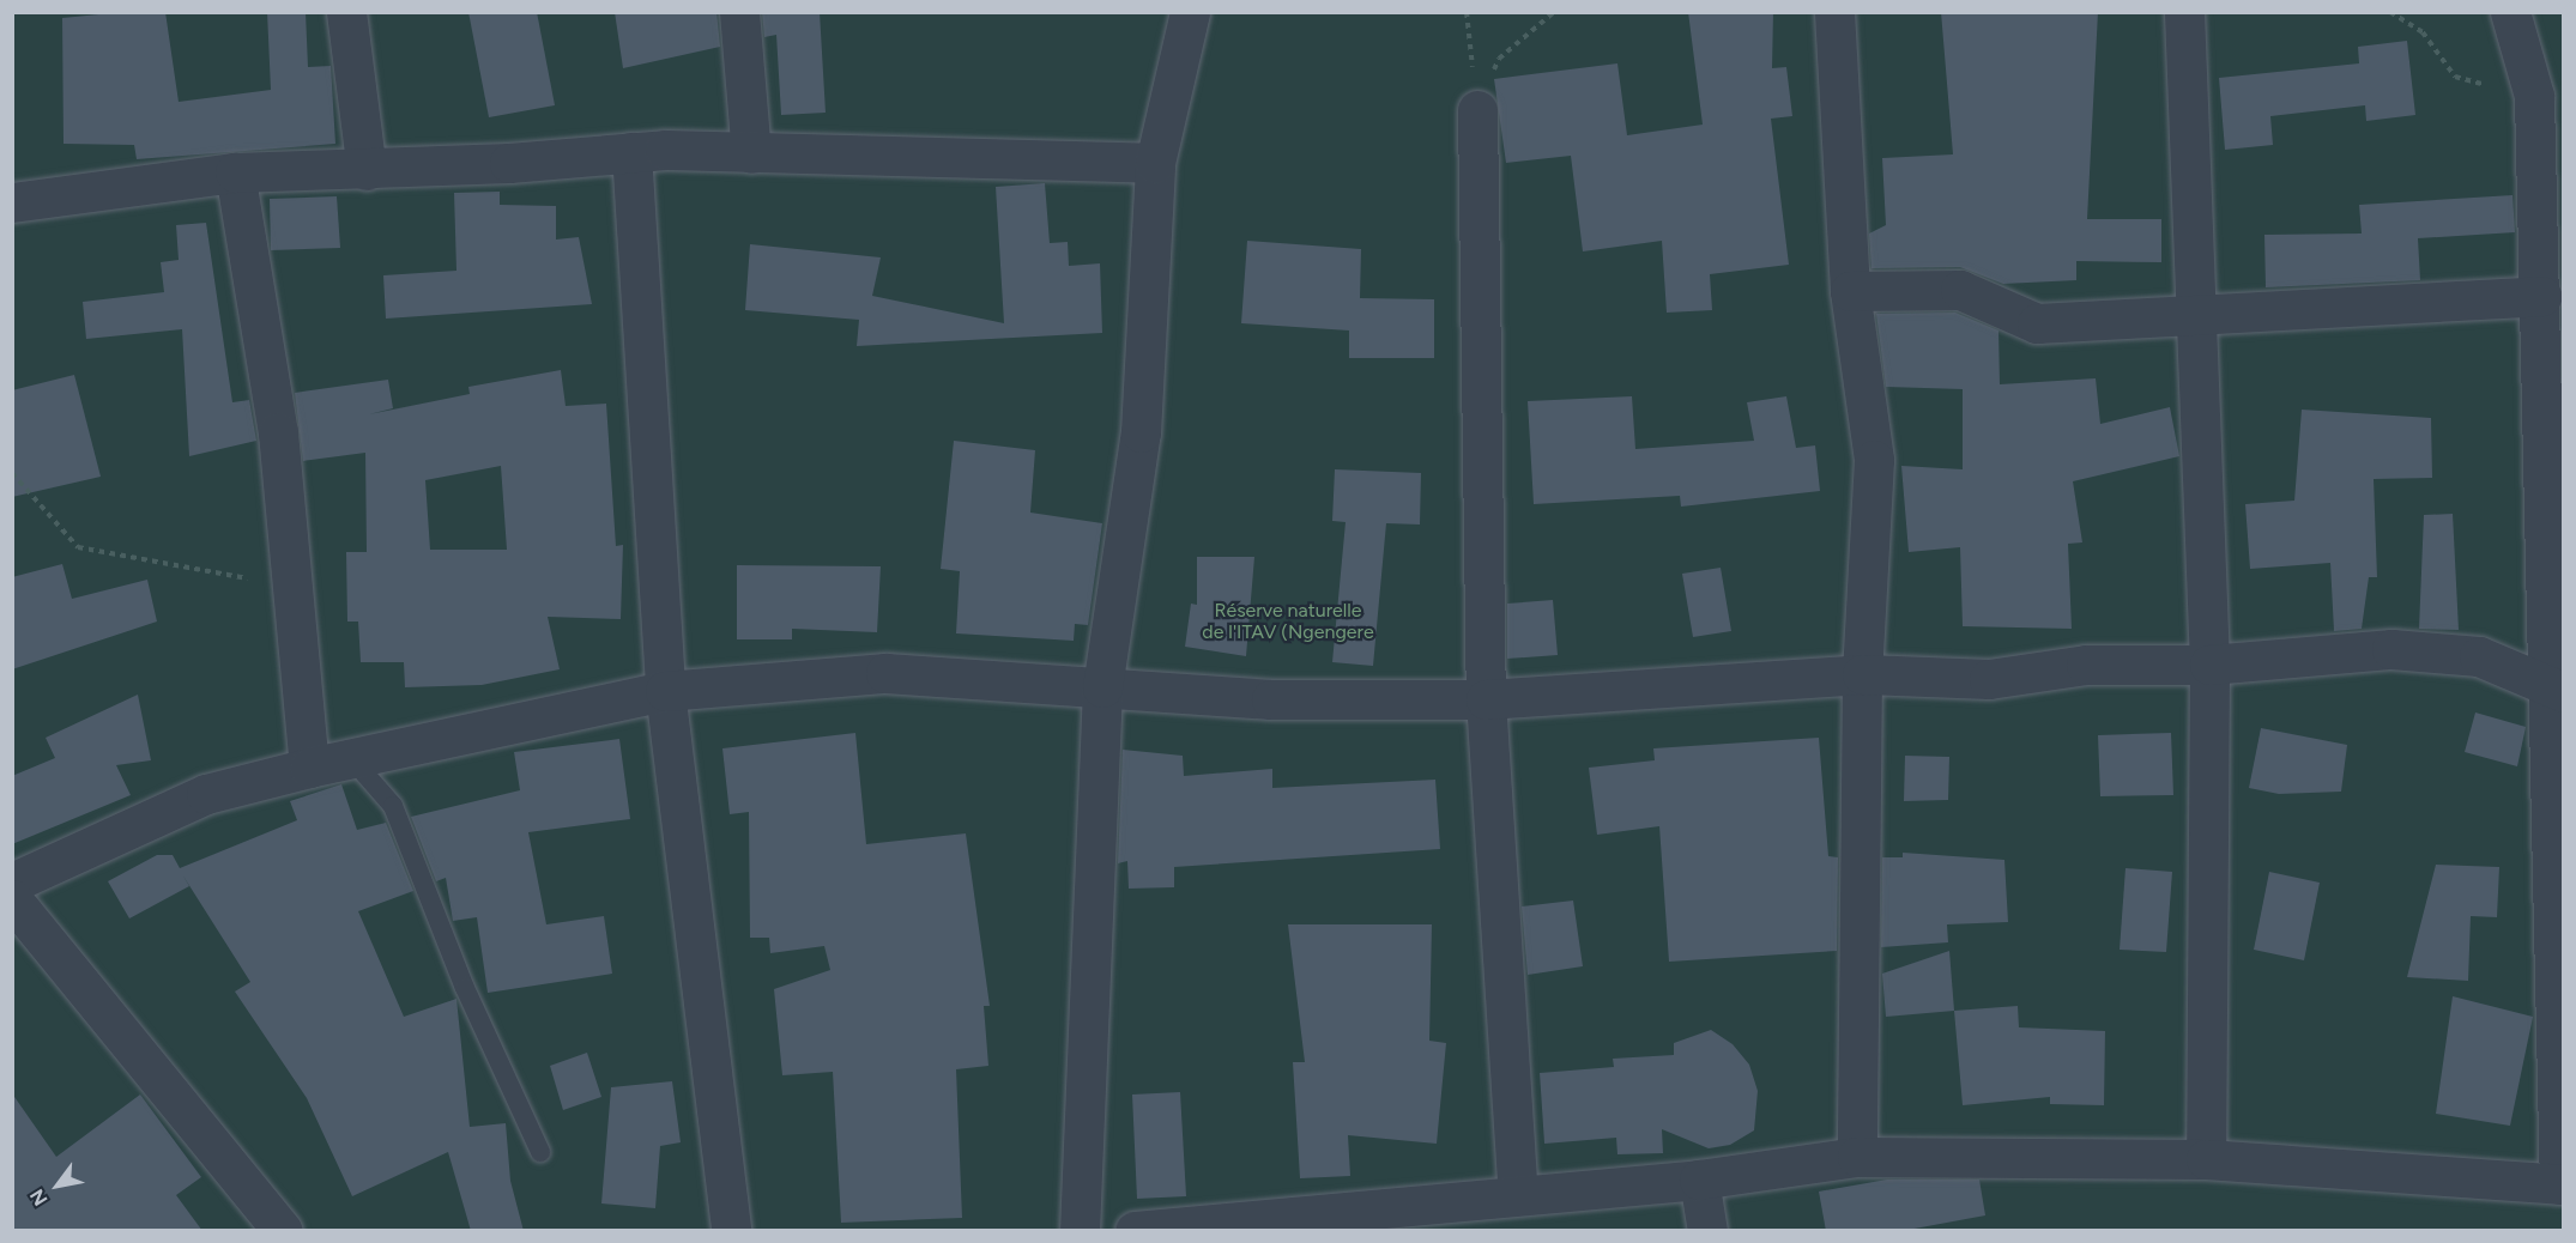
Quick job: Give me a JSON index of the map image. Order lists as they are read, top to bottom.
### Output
{
  "parks": ["Réserve naturelle de l'ITAV (Ngengere"],
  "north": "bottom left"
}
